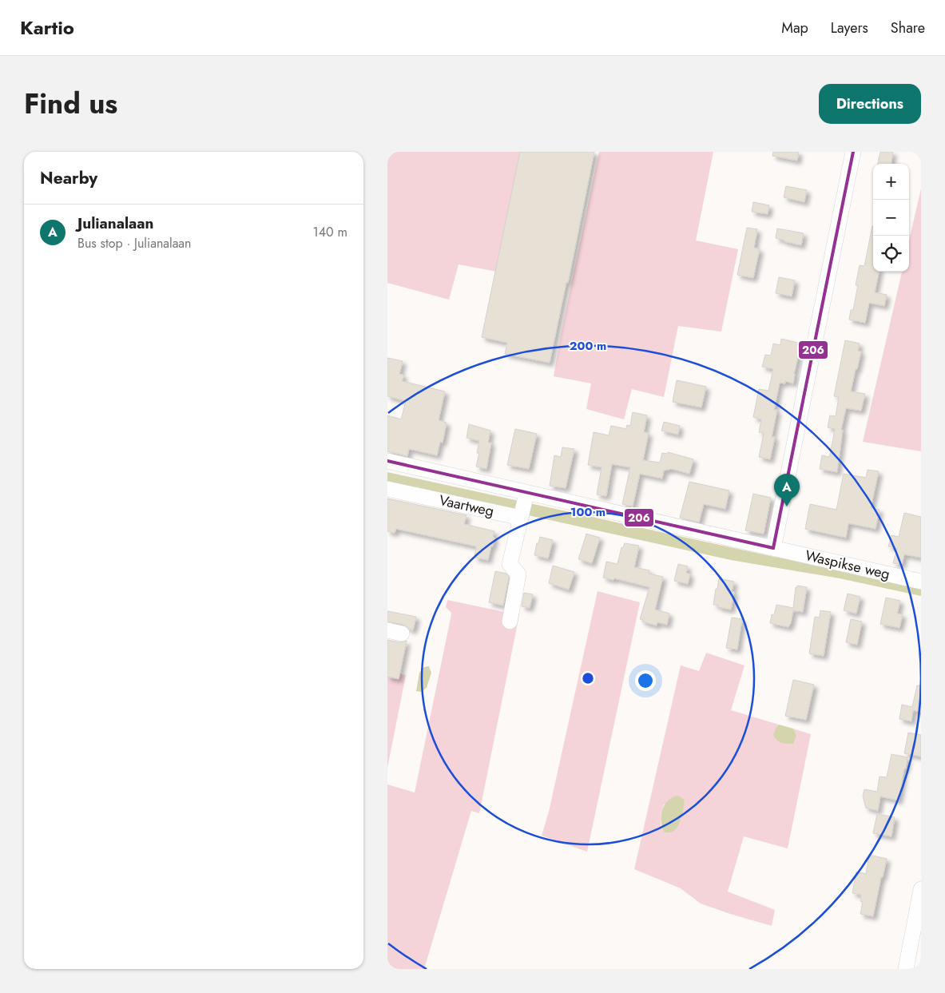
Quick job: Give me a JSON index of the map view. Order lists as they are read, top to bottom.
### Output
{
  "streets": {
    "street": ["Vaartweg", "Waspikse weg"]
  },
  "crossings": [
    ["Vaartweg", "Waspikse weg"]
  ],
  "lines": ["transit line 206"],
  "page": {
    "header": "Kartio",
    "nav": ["Map", "Layers", "Share"],
    "title": "Find us",
    "buttons": "Directions",
    "heading": "Nearby",
    "map_buttons": ["+", "−"],
    "list": [
      {
        "mark": "A",
        "name": "Julianalaan",
        "note": "Bus stop · Julianalaan",
        "value": "140 m"
      }
    ],
    "pins": "A"
  },
  "rings": ["200 m", "100 m"]
}
